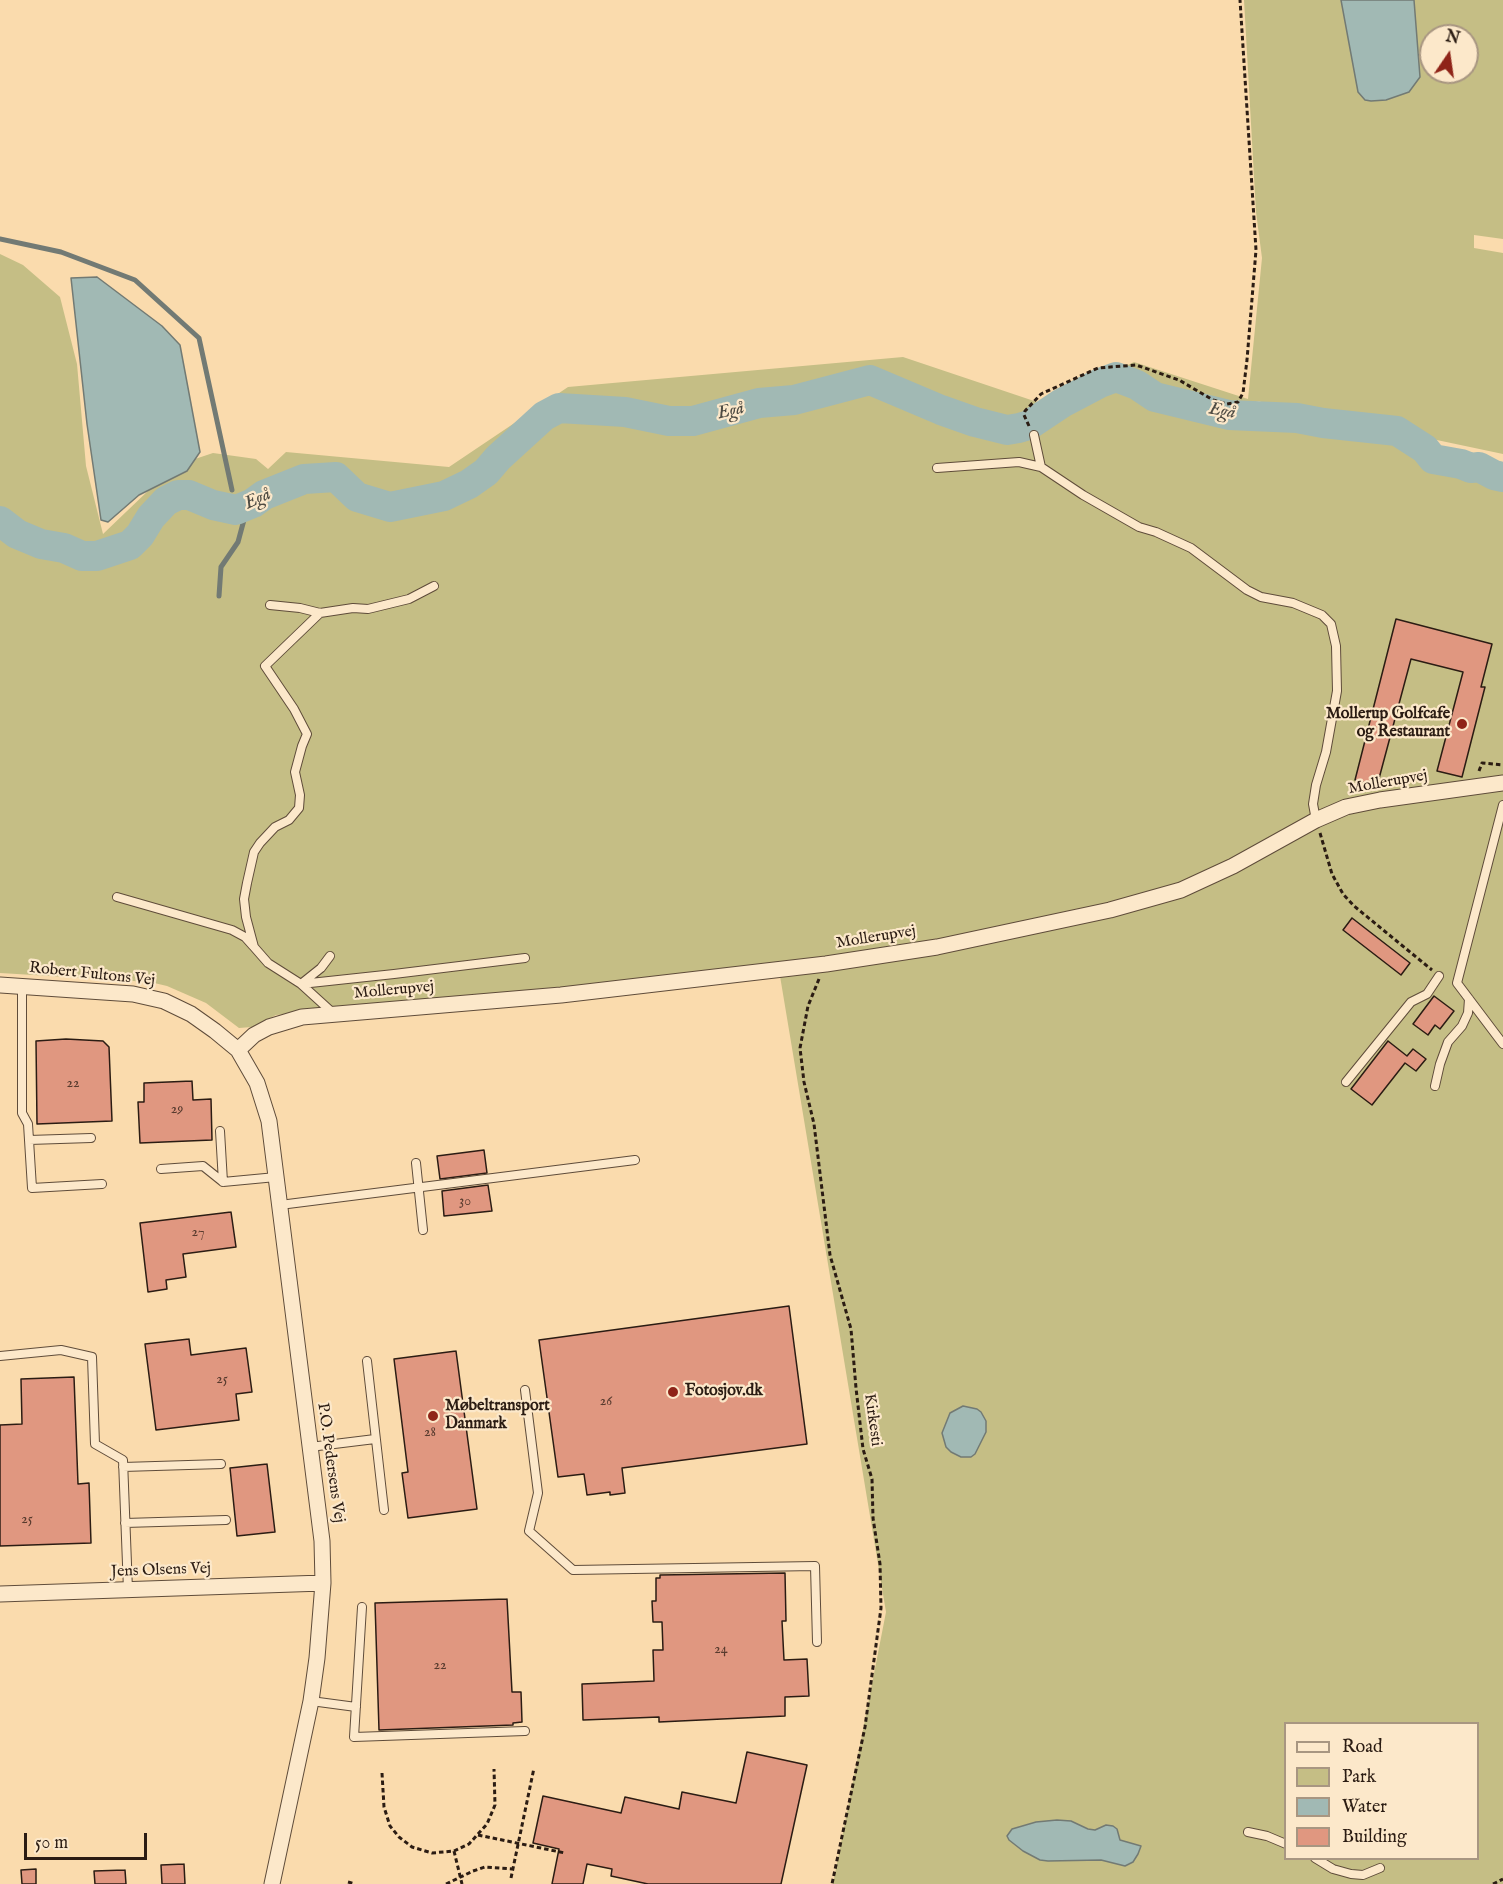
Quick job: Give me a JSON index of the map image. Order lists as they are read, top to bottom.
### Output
{
  "streets": {
    "street": [
      "Mollerupvej",
      "Robert Fultons Vej",
      "P.O. Pedersens Vej",
      "Jens Olsens Vej"
    ],
    "path": ["Kirkesti"]
  },
  "crossings": [
    ["Mollerupvej", "Robert Fultons Vej"],
    ["Mollerupvej", "Kirkesti"],
    ["Mollerupvej", "P.O. Pedersens Vej"],
    ["Robert Fultons Vej", "P.O. Pedersens Vej"],
    ["P.O. Pedersens Vej", "Jens Olsens Vej"]
  ],
  "water": ["Egå"],
  "places": ["Mollerup Golfcafe og Restaurant", "Fotosjov.dk", "Møbeltransport Danmark"],
  "house_numbers": [
    "22",
    "29",
    "30",
    "27",
    "25",
    "26",
    "28",
    "25",
    "24",
    "22"
  ],
  "legend": [
    "Road",
    "Park",
    "Water",
    "Building"
  ],
  "scale_bar": "50 m",
  "north": "top"
}
